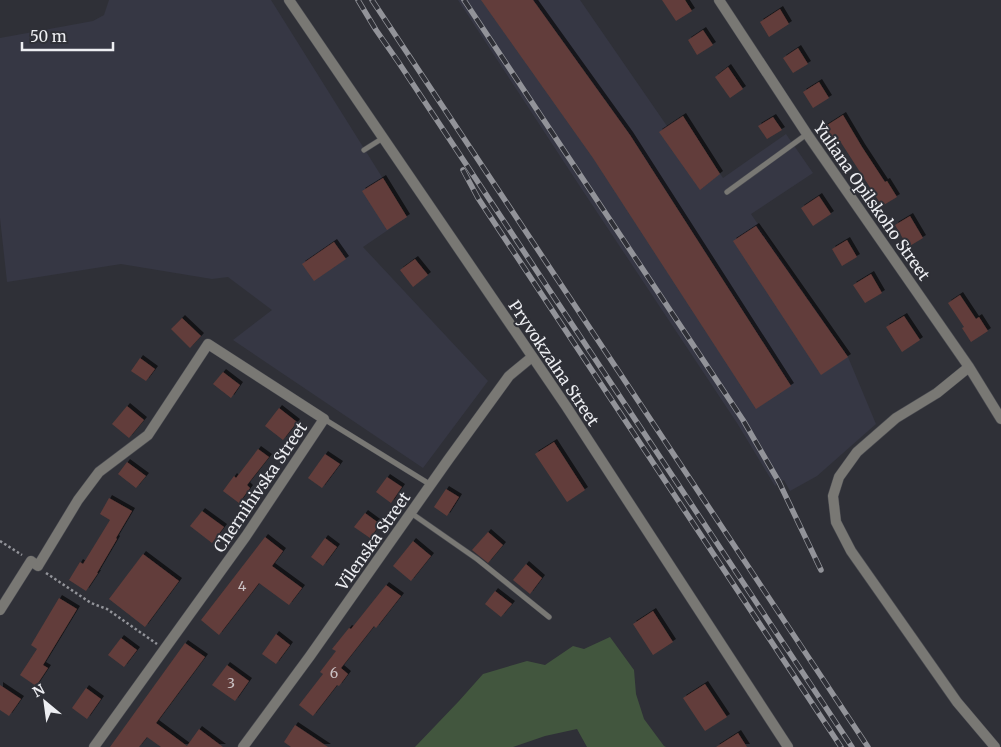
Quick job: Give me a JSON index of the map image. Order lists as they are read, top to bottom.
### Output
{
  "streets": {
    "street": [
      "Yuliana Opilskoho Street",
      "Pryvokzalna Street",
      "Chernihivska Street",
      "Vilenska Street"
    ]
  },
  "crossings": [
    ["Pryvokzalna Street", "Vilenska Street"]
  ],
  "house_numbers": ["4", "6", "3"],
  "scale_bar": "50 m",
  "north": "top left"
}
